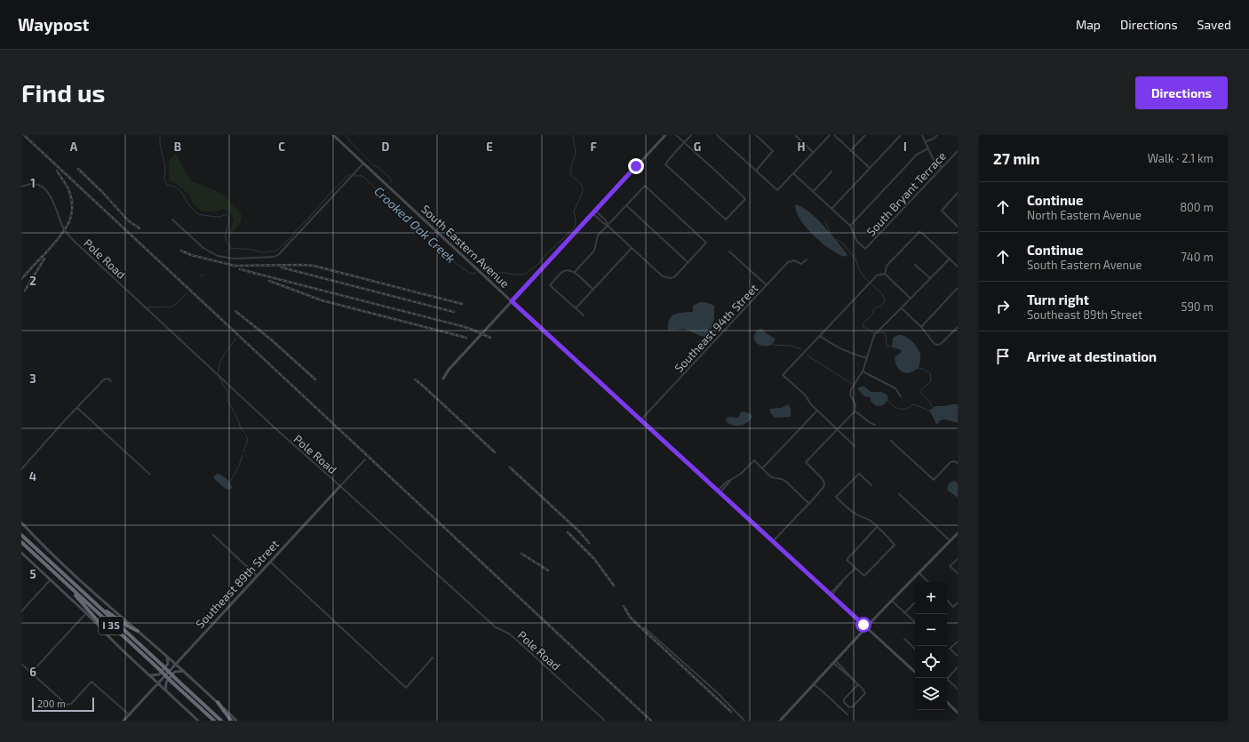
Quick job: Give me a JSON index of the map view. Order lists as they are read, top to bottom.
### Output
{
  "streets": {
    "highway": ["I 35"],
    "main road": ["South Eastern Avenue", "Southeast 89th Street"],
    "street": ["South Bryant Terrace", "Pole Road", "Southeast 94th Street"]
  },
  "crossings": [
    ["South Eastern Avenue", "Southeast 94th Street"],
    ["Pole Road", "Southeast 89th Street"]
  ],
  "water": ["Crooked Oak Creek"],
  "scale_bar": "200 m",
  "page": {
    "header": "Waypost",
    "nav": ["Map", "Directions", "Saved"],
    "buttons": "Directions",
    "title": "Find us",
    "heading": ["27 min", "Walk · 2.1 km"],
    "list": [
      ["Continue", "North Eastern Avenue", "800 m"],
      ["Continue", "South Eastern Avenue", "740 m"],
      ["Turn right", "Southeast 89th Street", "590 m"],
      "Arrive at destination"
    ],
    "map_buttons": ["+", "−"],
    "scale": "200 m"
  },
  "grid": {
    "columns": [
      "A",
      "B",
      "C",
      "D",
      "E",
      "F",
      "G",
      "H",
      "I"
    ],
    "rows": [
      "1",
      "2",
      "3",
      "4",
      "5",
      "6"
    ]
  }
}
